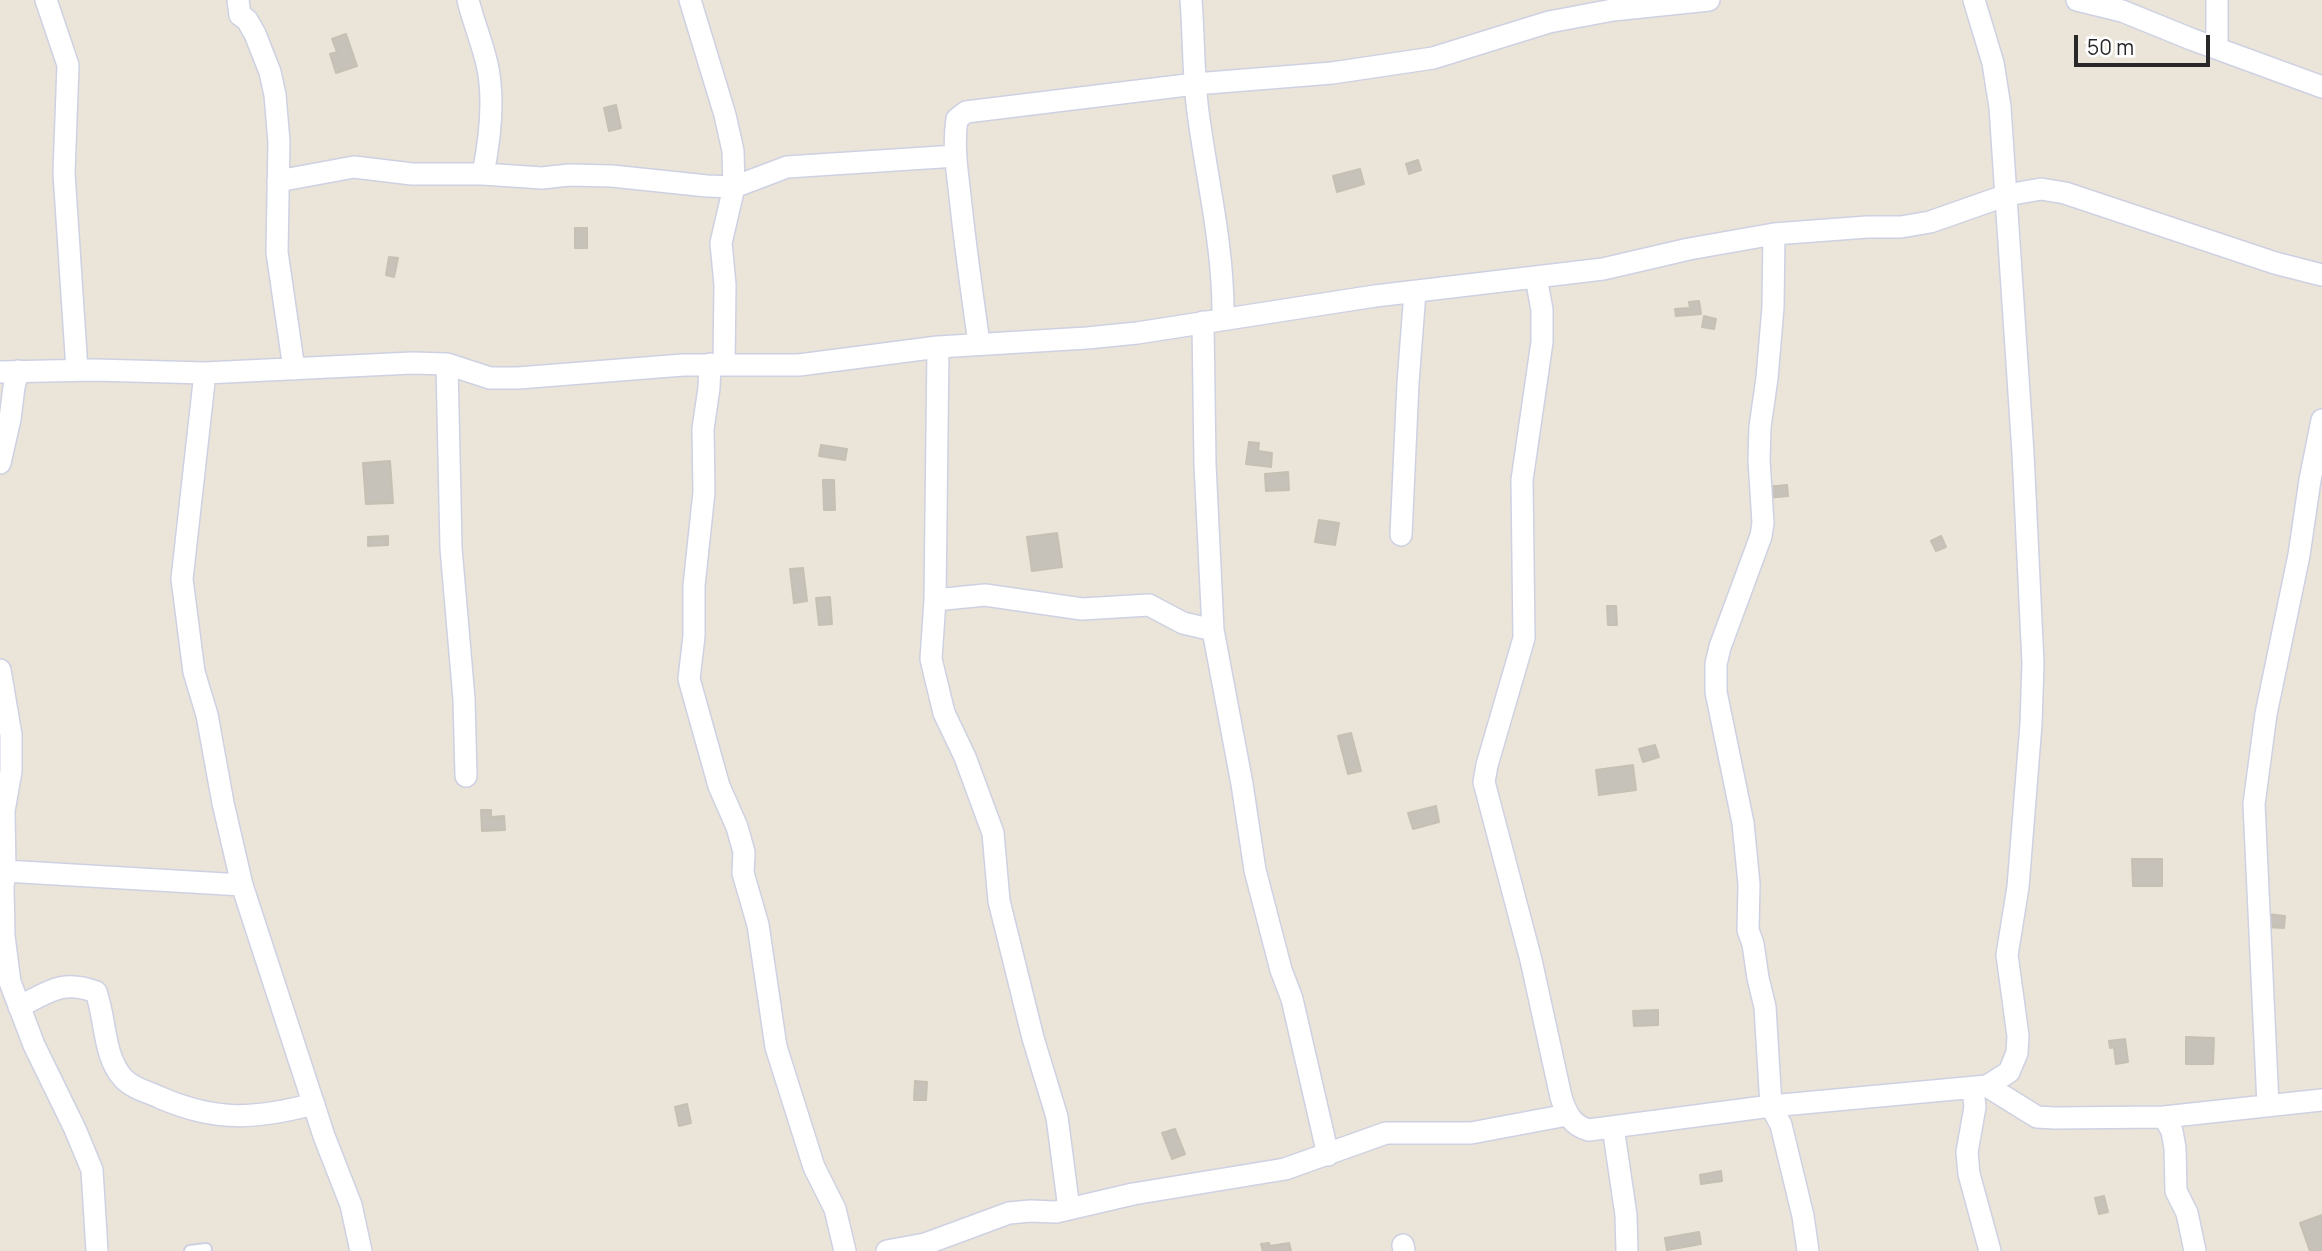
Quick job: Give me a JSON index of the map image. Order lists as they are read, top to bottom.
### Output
{
  "scale_bar": "50 m"
}
